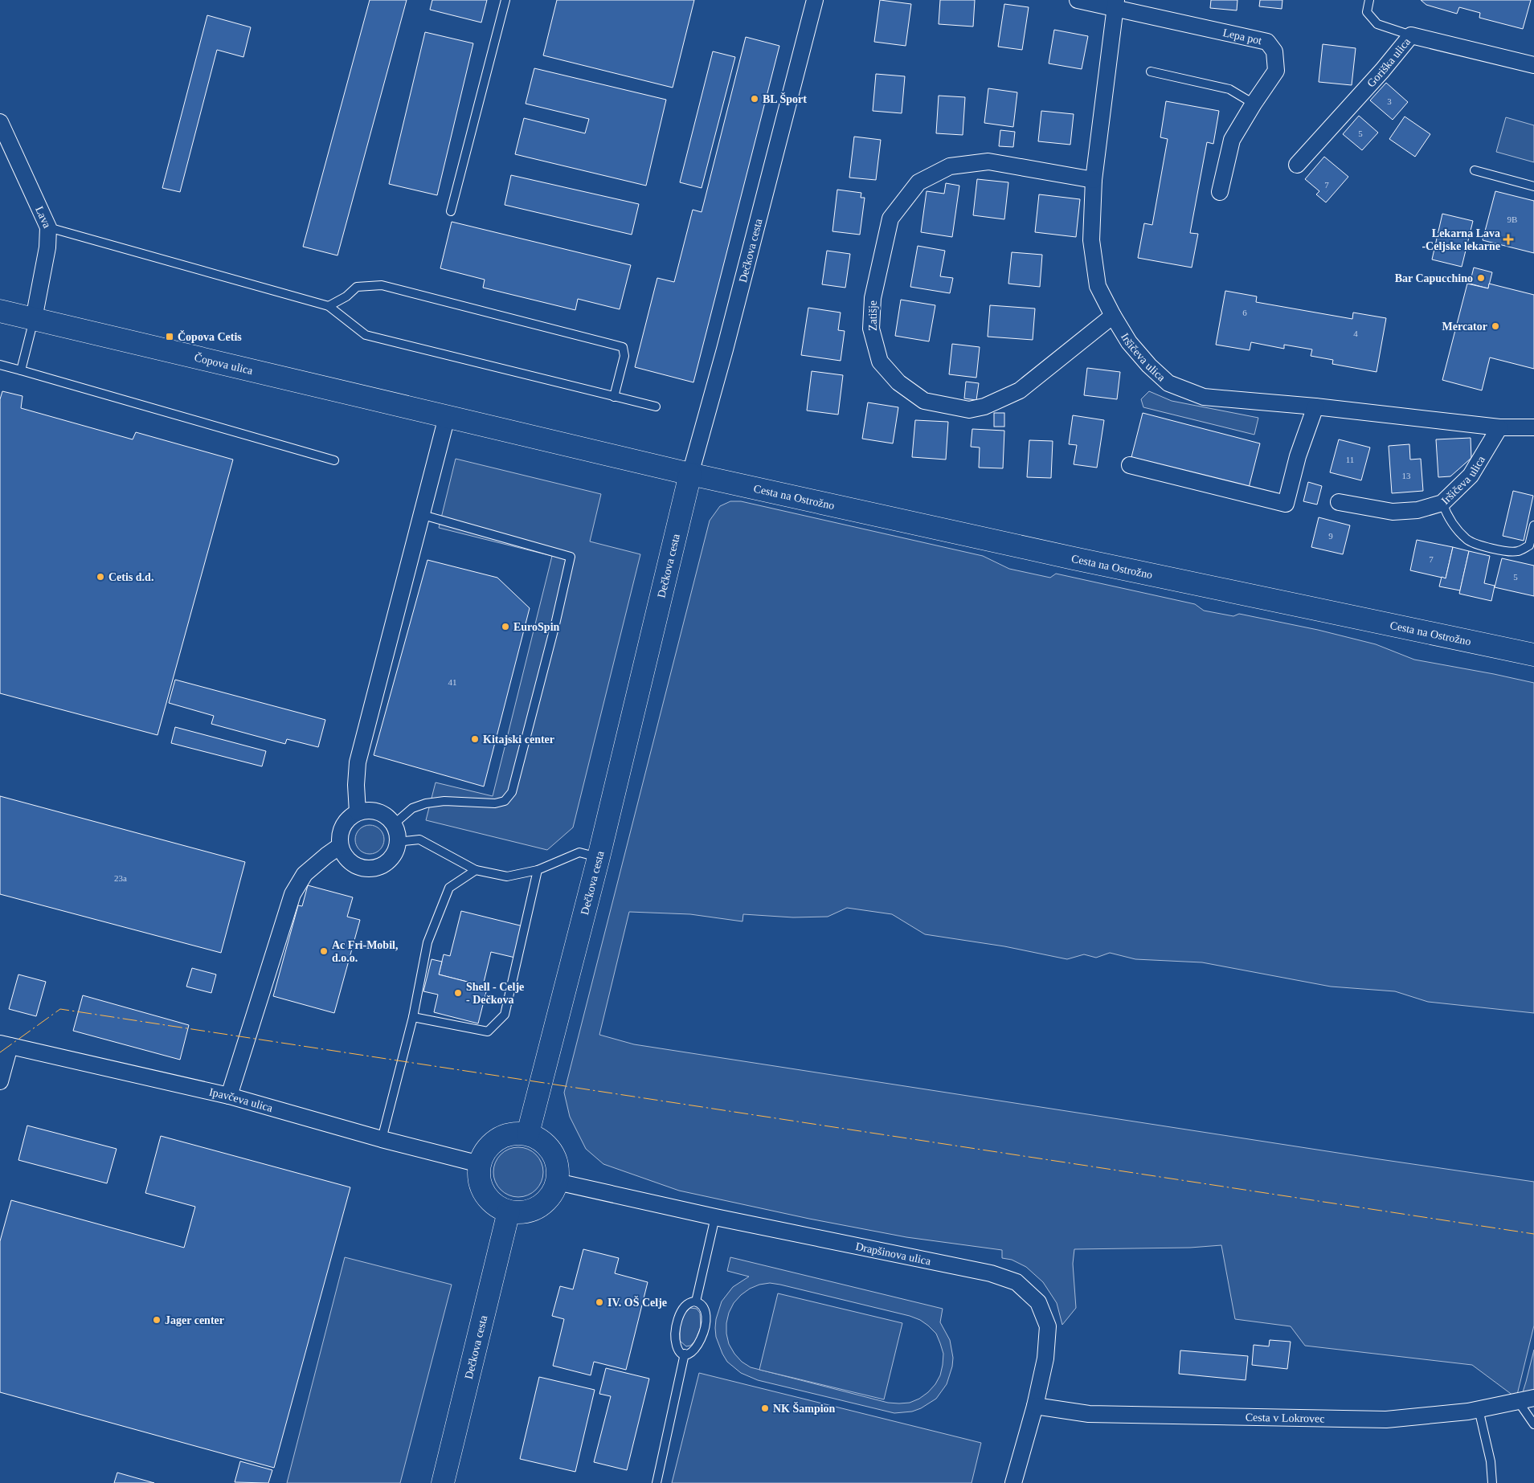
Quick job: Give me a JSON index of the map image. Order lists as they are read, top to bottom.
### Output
{
  "streets": {
    "street": [
      "Lepa pot",
      "Goriška ulica",
      "Lava",
      "Dečkova cesta",
      "Zatišje",
      "Iršičeva ulica",
      "Čopova ulica",
      "Cesta na Ostrožno",
      "Ipavčeva ulica",
      "Drapšinova ulica",
      "Cesta v Lokrovec"
    ]
  },
  "crossings": [
    ["Lepa pot", "Iršičeva ulica"],
    ["Lava", "Čopova ulica"],
    ["Dečkova cesta", "Čopova ulica"],
    ["Dečkova cesta", "Cesta na Ostrožno"],
    ["Dečkova cesta", "Ipavčeva ulica"],
    ["Dečkova cesta", "Drapšinova ulica"],
    ["Zatišje", "Iršičeva ulica"],
    ["Čopova ulica", "Cesta na Ostrožno"],
    ["Ipavčeva ulica", "Drapšinova ulica"],
    ["Drapšinova ulica", "Cesta v Lokrovec"]
  ],
  "places": {
    "other": [
      "BL Šport",
      "Bar Capucchino",
      "Mercator",
      "Cetis d.d.",
      "EuroSpin",
      "Kitajski center",
      "Ac Fri-Mobil, d.o.o.",
      "Shell - Celje - Dečkova",
      "IV. OŠ Celje",
      "Jager center",
      "NK Šampion"
    ],
    "health": ["Lekarna Lava -Celjske lekarne"],
    "transit": ["Čopova Cetis"]
  },
  "house_numbers": [
    "3",
    "5",
    "7",
    "9B",
    "6",
    "4",
    "11",
    "13",
    "9",
    "7",
    "5",
    "41",
    "23a"
  ]
}
